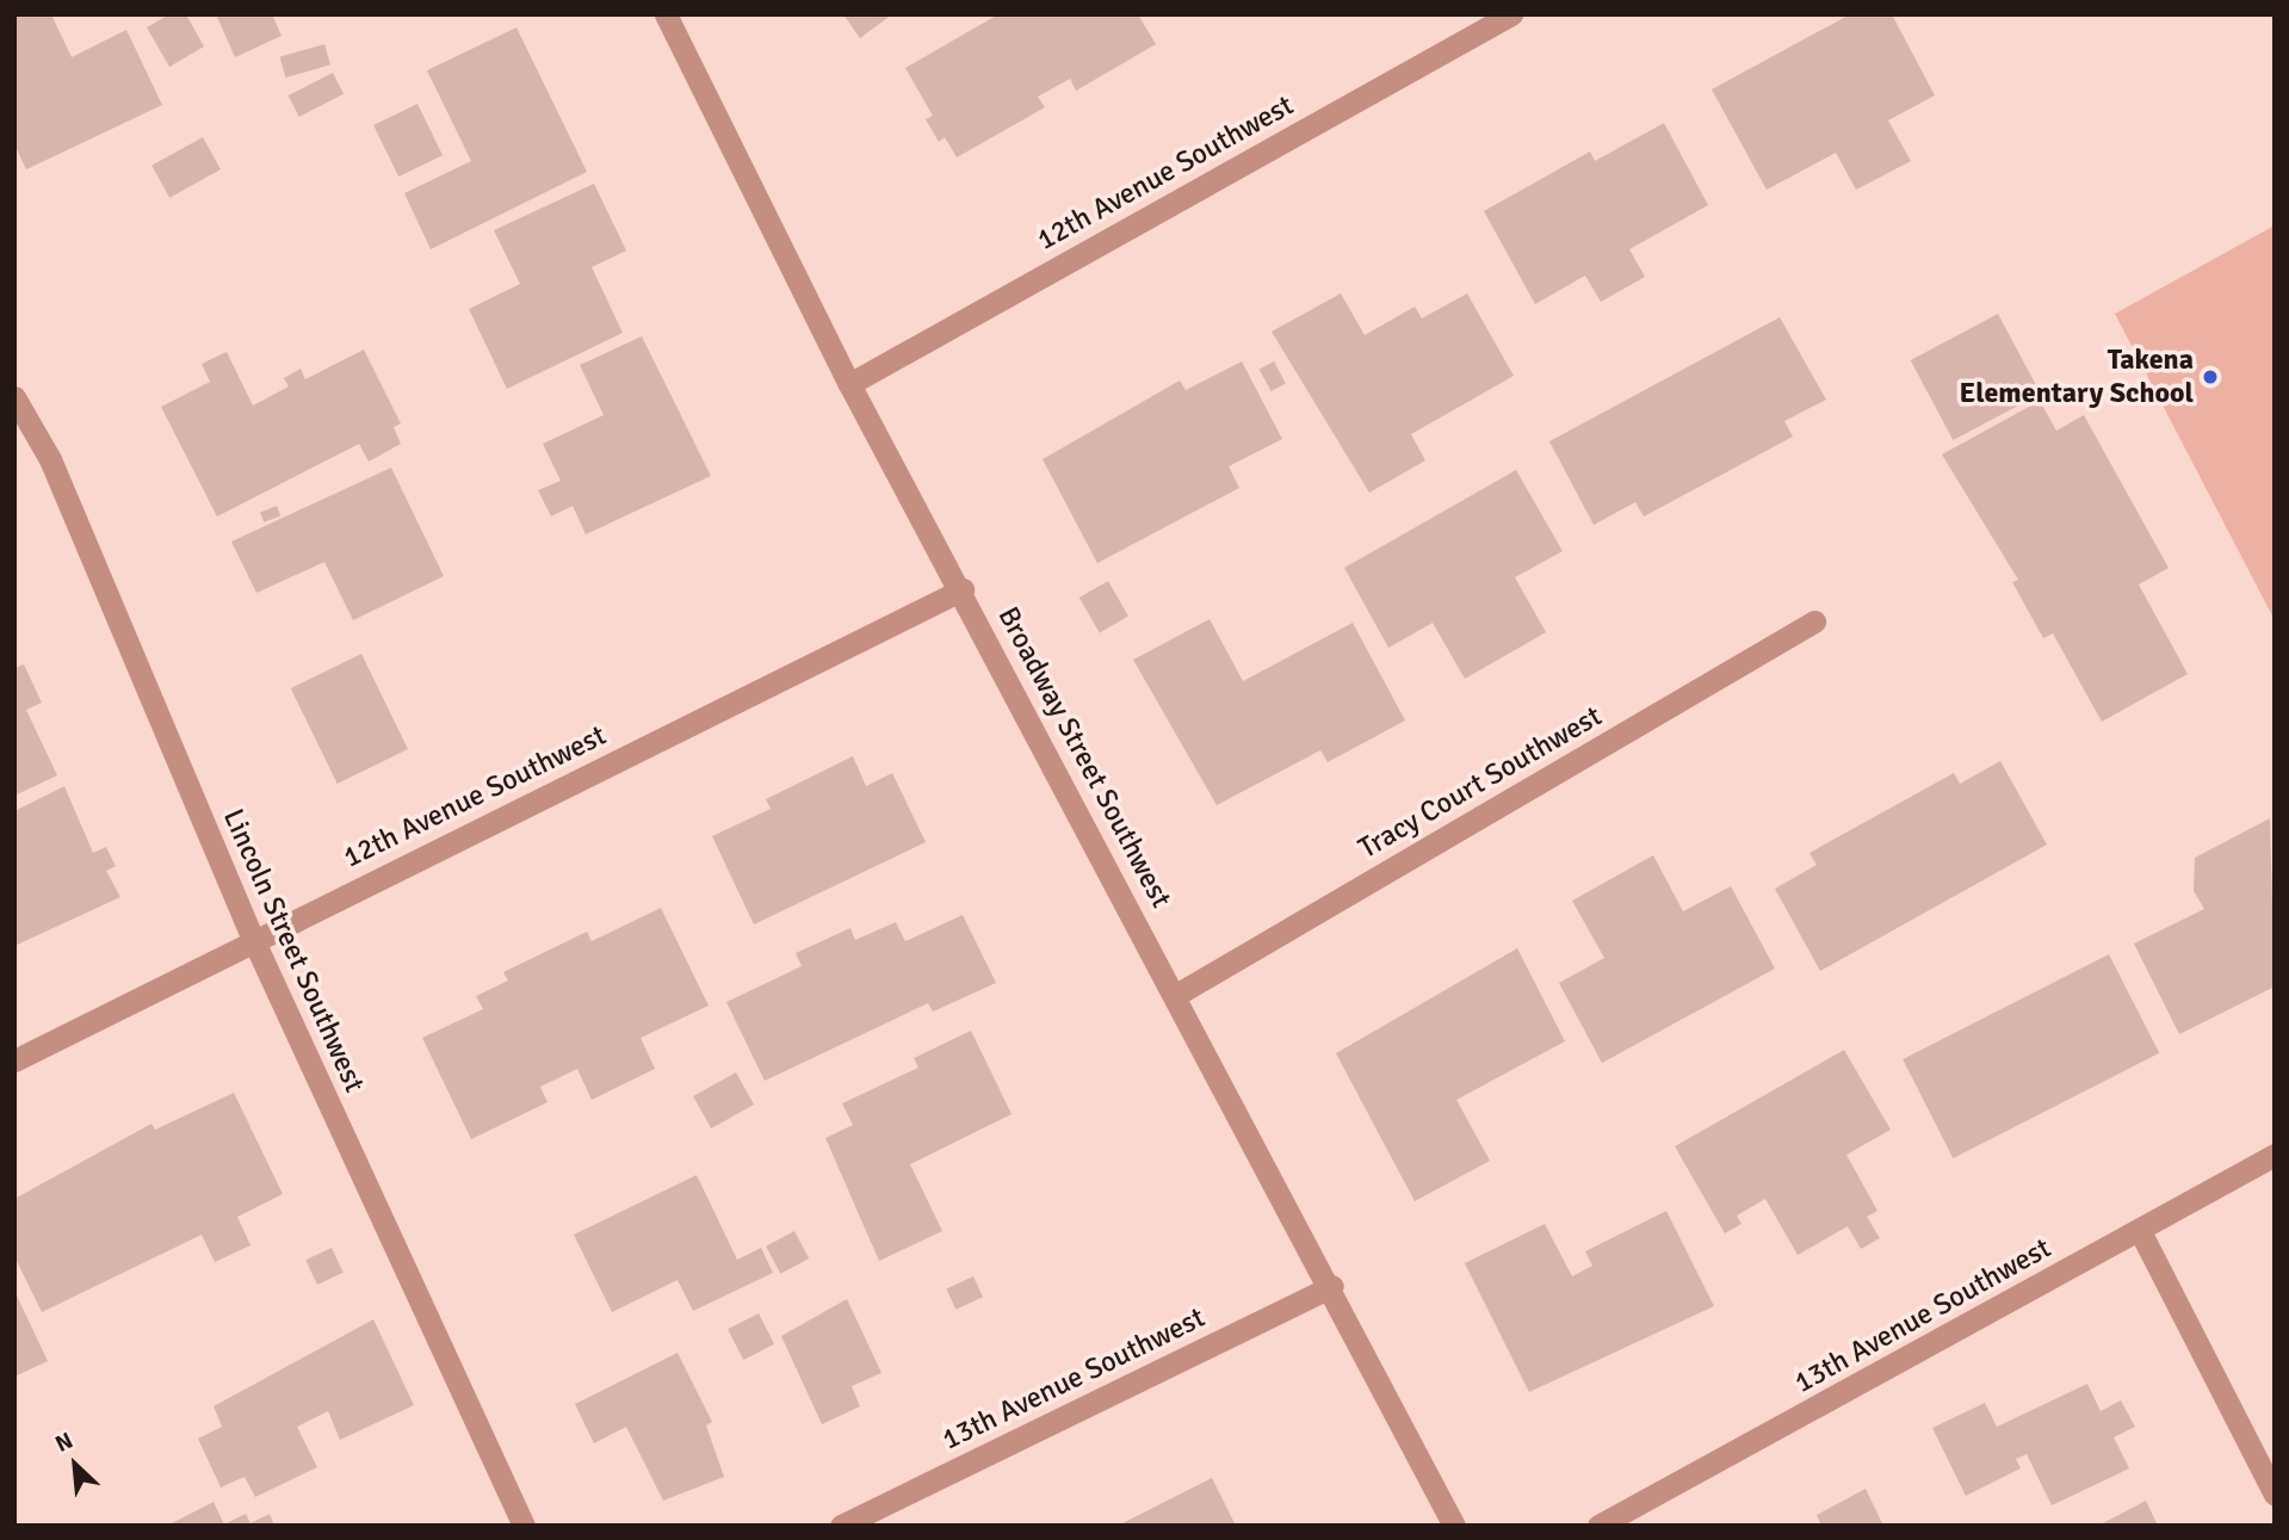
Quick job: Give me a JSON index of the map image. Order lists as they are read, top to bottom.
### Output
{
  "streets": {
    "street": [
      "12th Avenue Southwest",
      "Broadway Street Southwest",
      "Tracy Court Southwest",
      "Lincoln Street Southwest",
      "13th Avenue Southwest"
    ]
  },
  "crossings": [
    ["12th Avenue Southwest", "Broadway Street Southwest"],
    ["12th Avenue Southwest", "Lincoln Street Southwest"],
    ["Broadway Street Southwest", "Tracy Court Southwest"],
    ["Broadway Street Southwest", "13th Avenue Southwest"]
  ],
  "places": ["Takena Elementary School"],
  "north": "top left"
}
